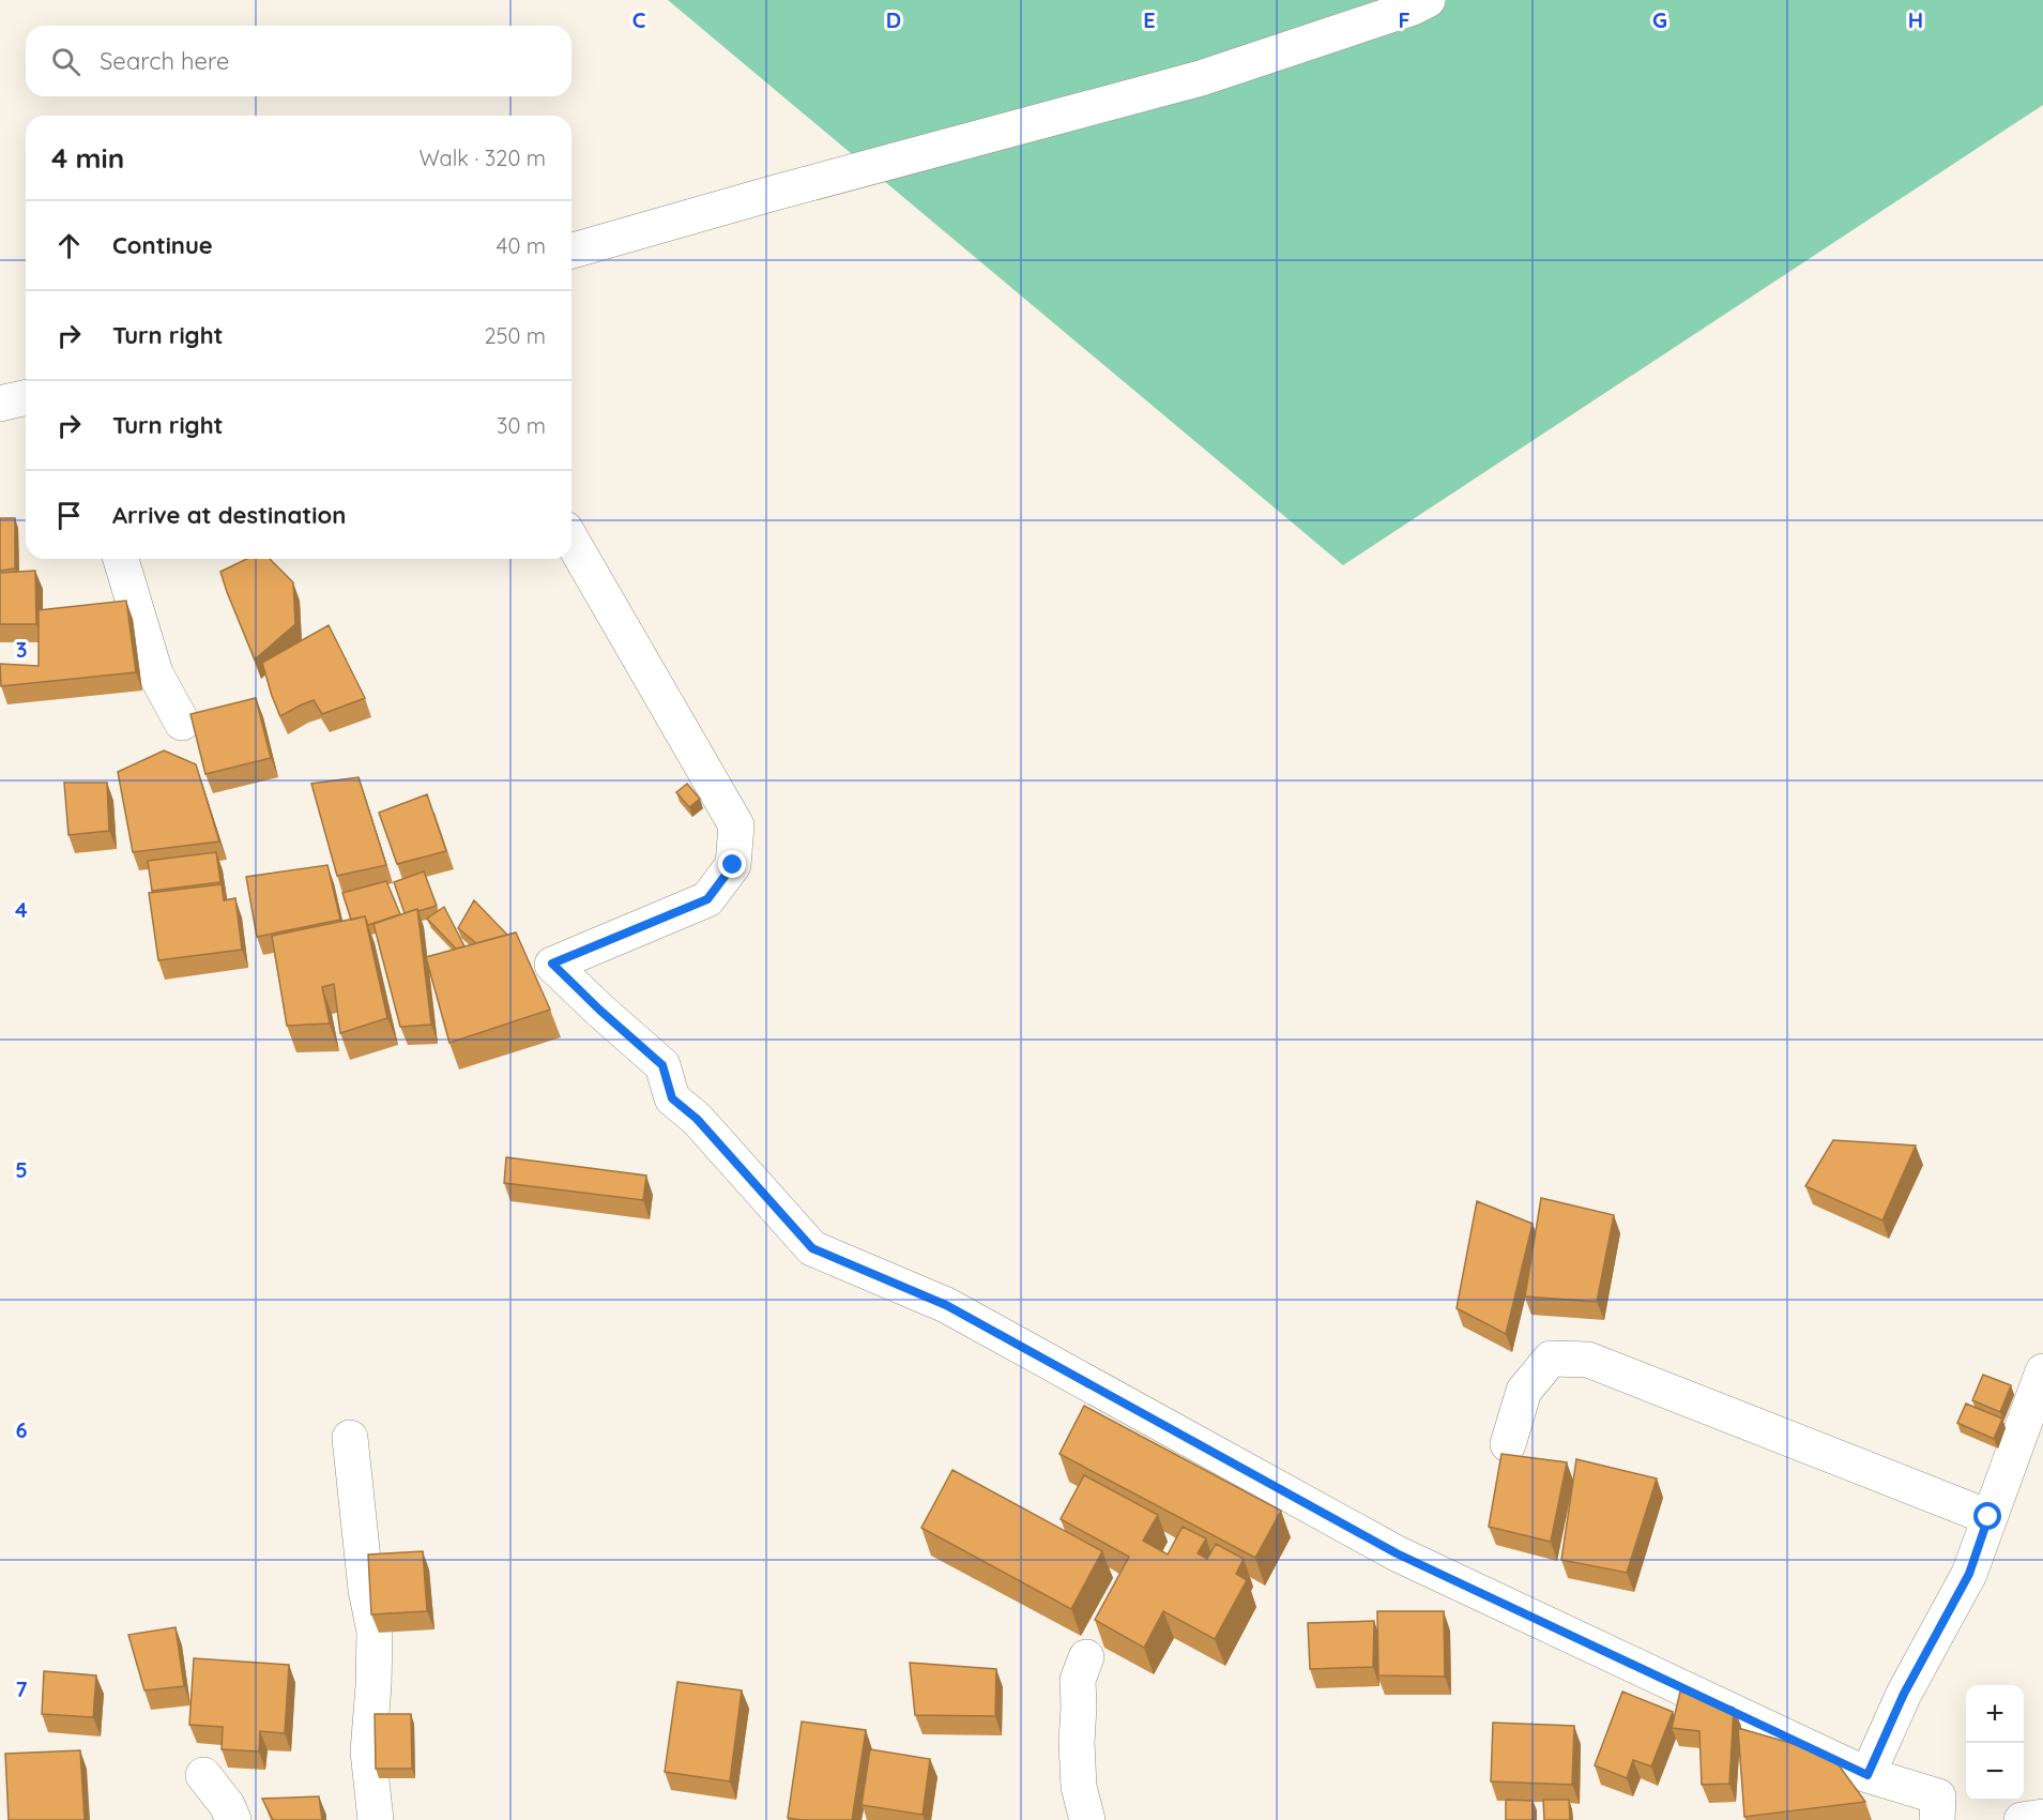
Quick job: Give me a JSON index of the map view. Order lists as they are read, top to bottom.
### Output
{
  "page": {
    "search": "Search here",
    "heading": ["4 min", "Walk · 320 m"],
    "list": [
      ["Continue", "40 m"],
      ["Turn right", "250 m"],
      ["Turn right", "30 m"],
      "Arrive at destination"
    ],
    "map_buttons": ["+", "−"]
  },
  "grid": {
    "columns": [
      "C",
      "D",
      "E",
      "F",
      "G",
      "H"
    ],
    "rows": [
      "3",
      "4",
      "5",
      "6",
      "7"
    ]
  }
}
